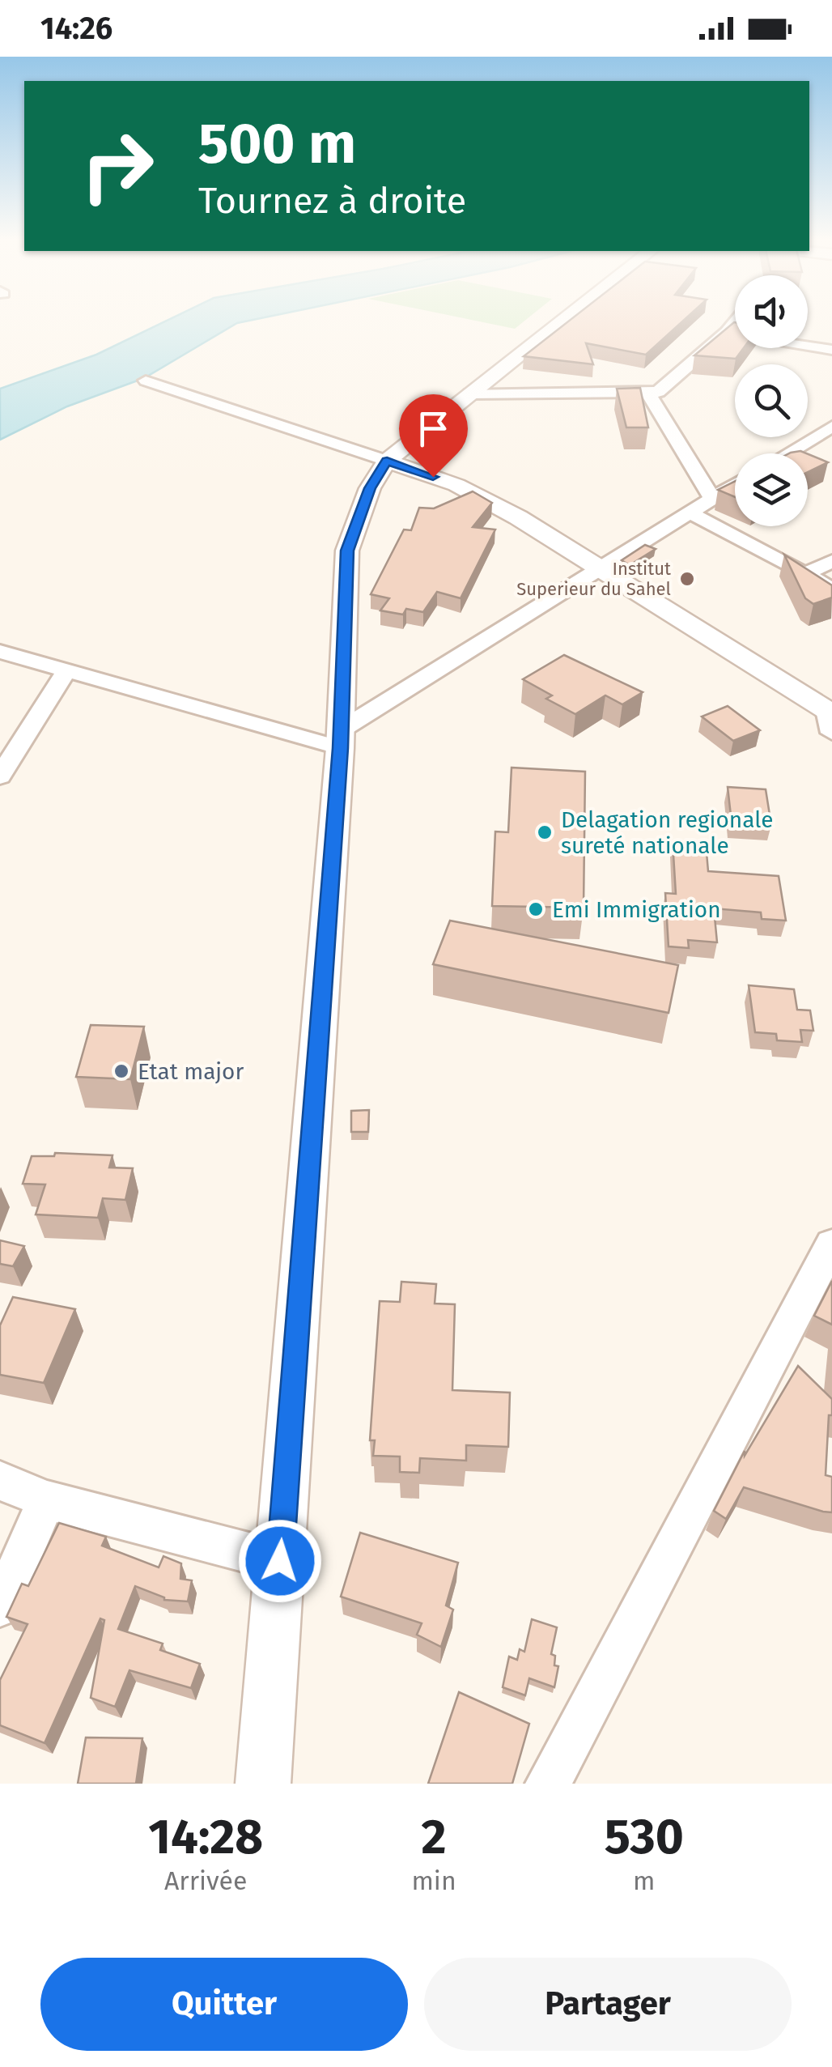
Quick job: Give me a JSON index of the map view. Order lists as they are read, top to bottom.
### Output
{
  "places": [
    "Institut Superieur du Sahel",
    "Delagation regionale sureté nationale",
    "Emi Immigration",
    "Etat major"
  ],
  "page": {
    "status": "14:26",
    "turn": ["500 m", "Tournez à droite"],
    "eta": [
      "14:28",
      "Arrivée",
      "2",
      "min",
      "530",
      "m"
    ],
    "buttons": ["Quitter", "Partager"]
  }
}
